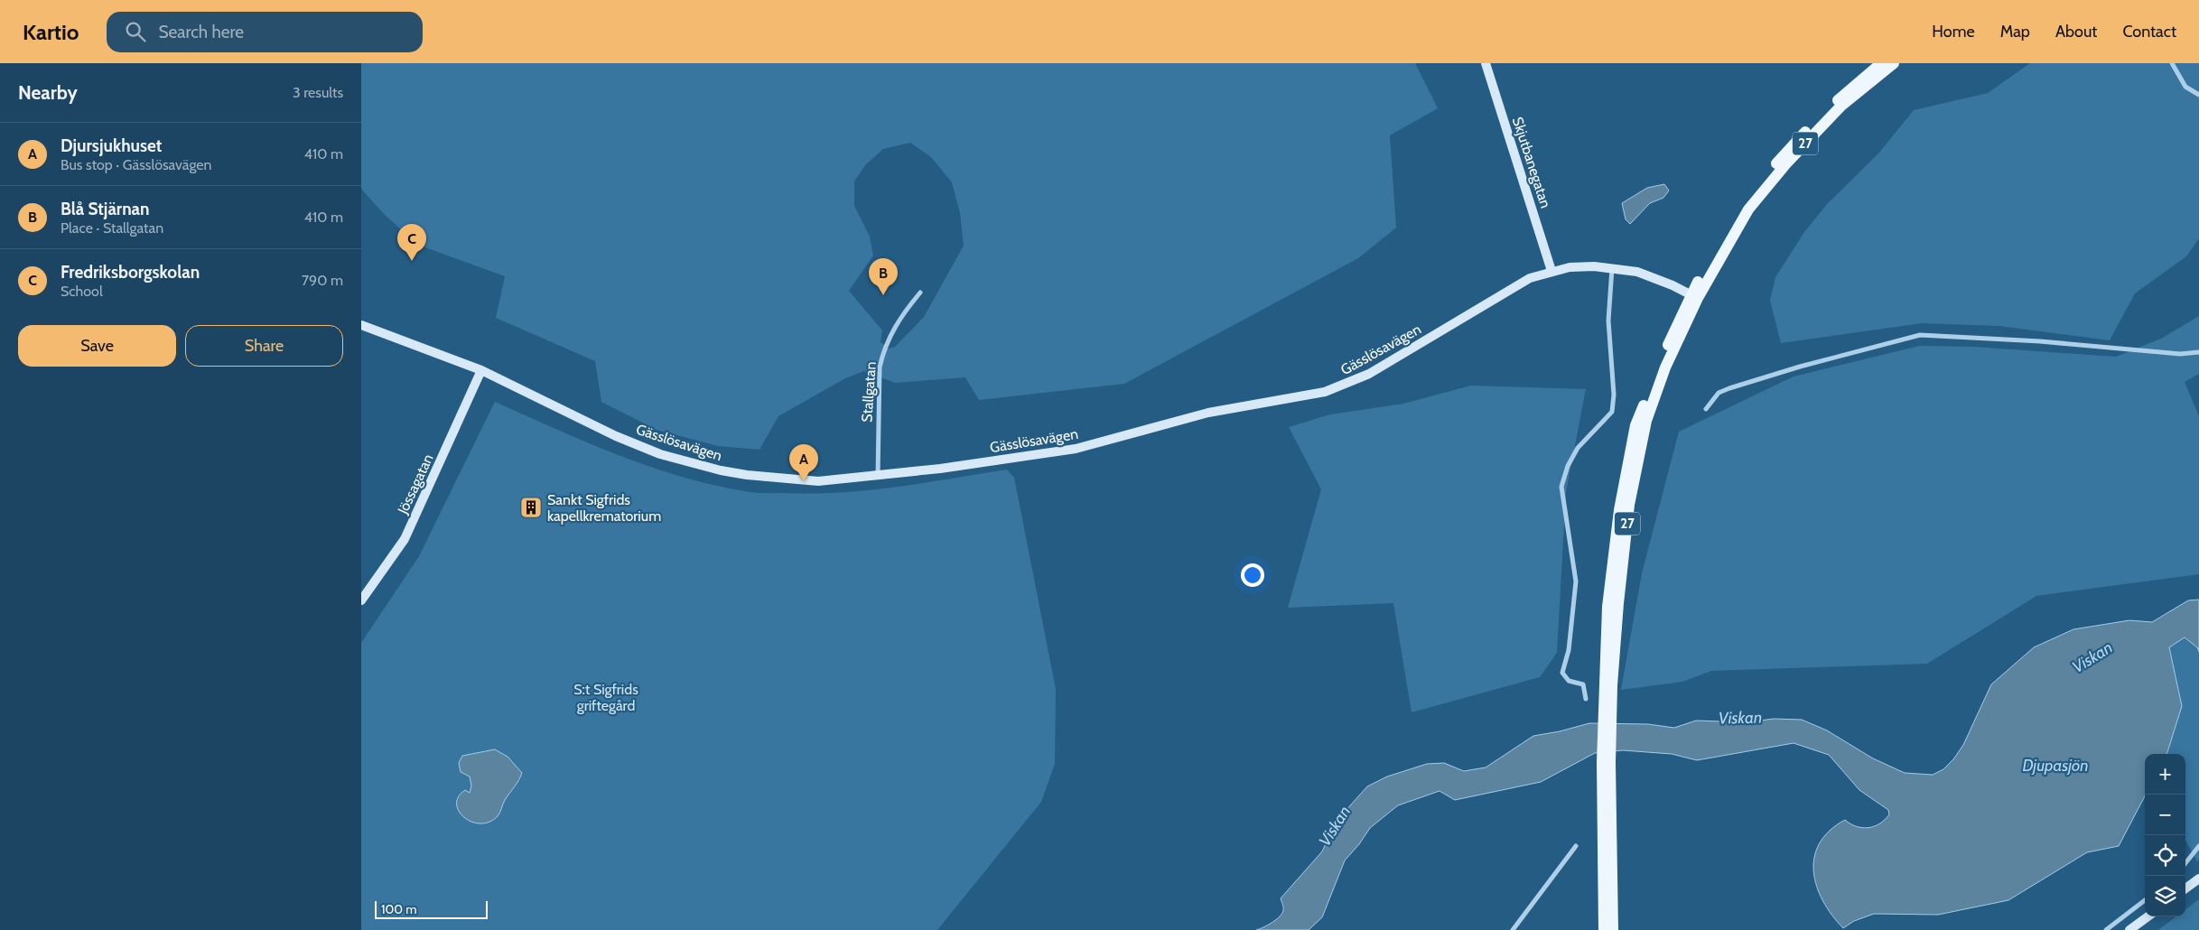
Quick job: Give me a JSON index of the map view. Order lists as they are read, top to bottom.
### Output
{
  "streets": {
    "main road": ["27"],
    "street": [
      "Skjutbanegatan",
      "Gässlösavägen",
      "Stallgatan",
      "Jössagatan"
    ]
  },
  "crossings": [
    ["27", "Gässlösavägen"],
    ["Skjutbanegatan", "Gässlösavägen"],
    ["Gässlösavägen", "Stallgatan"],
    ["Gässlösavägen", "Jössagatan"]
  ],
  "water": ["Viskan", "Djupasjön"],
  "parks": ["S:t Sigfrids griftegård"],
  "places": {
    "building": ["Sankt Sigfrids kapellkrematorium"]
  },
  "scale_bar": "100 m",
  "page": {
    "header": "Kartio",
    "search": "Search here",
    "nav": [
      "Home",
      "Map",
      "About",
      "Contact"
    ],
    "heading": ["Nearby", "3 results"],
    "list": [
      {
        "mark": "A",
        "name": "Djursjukhuset",
        "note": "Bus stop · Gässlösavägen",
        "value": "410 m"
      },
      {
        "mark": "B",
        "name": "Blå Stjärnan",
        "note": "Place · Stallgatan",
        "value": "410 m"
      },
      {
        "mark": "C",
        "name": "Fredriksborgskolan",
        "note": "School",
        "value": "790 m"
      }
    ],
    "pins": ["C", "B", "A"],
    "buttons": ["Save", "Share"],
    "map_buttons": ["+", "−"],
    "scale": "100 m"
  }
}
